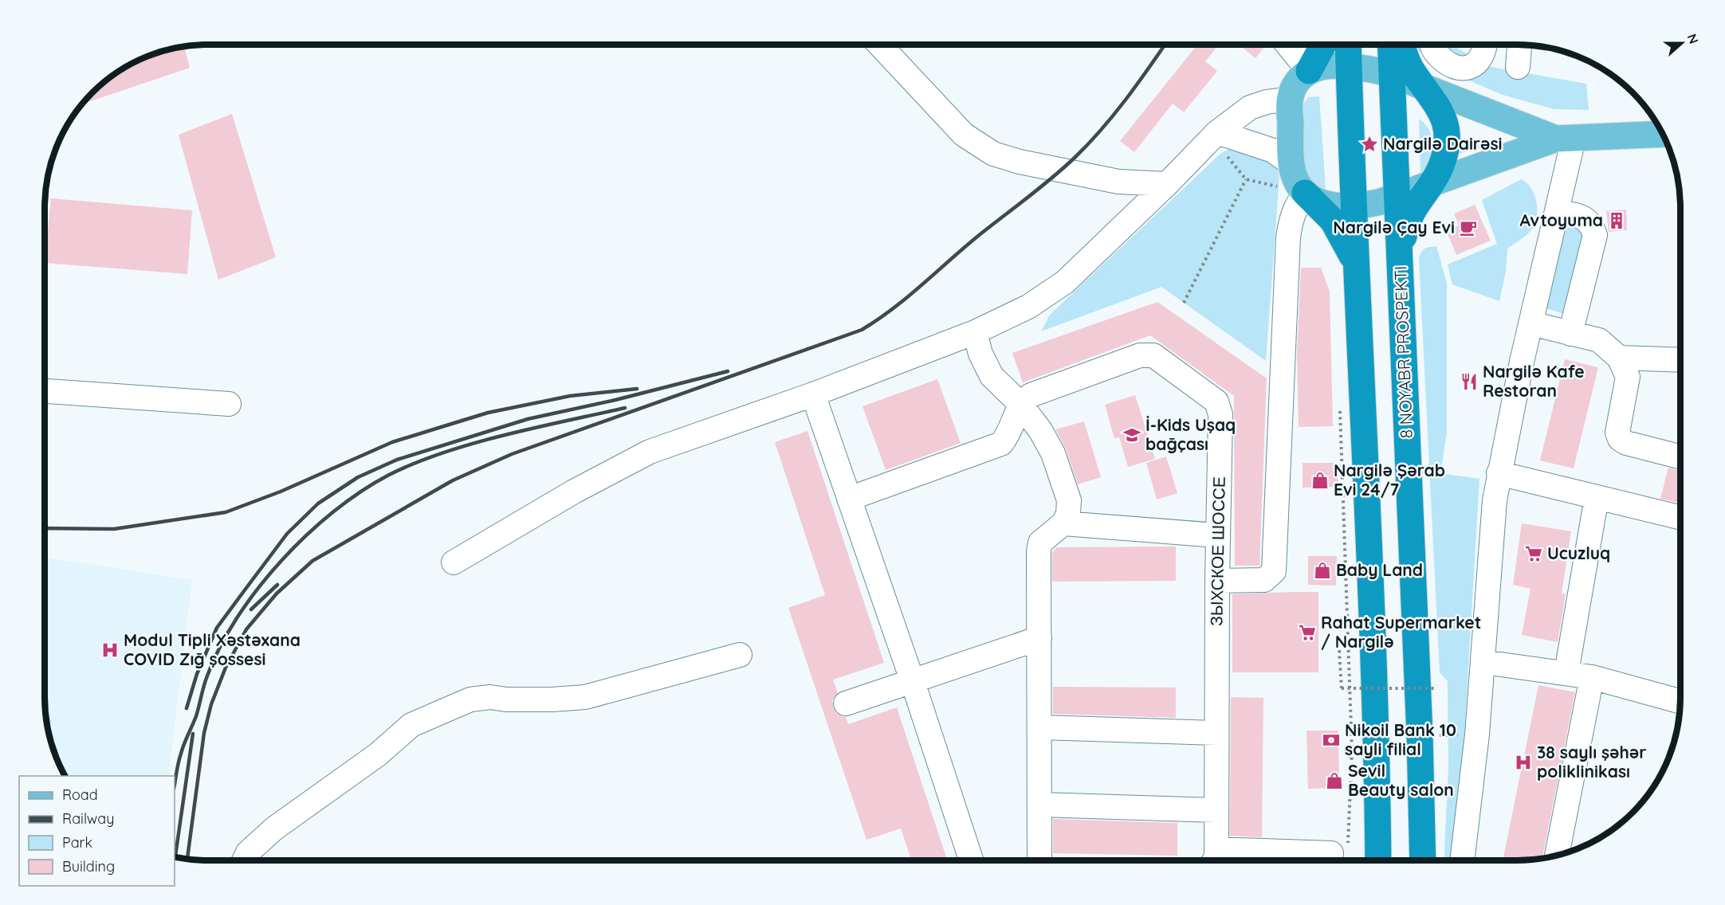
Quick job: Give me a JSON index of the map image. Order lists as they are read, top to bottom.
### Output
{
  "streets": {
    "highway": ["8 NOYABR PROSPEKTI"],
    "lane": ["ЗЫХСКОЕ ШОССЕ"]
  },
  "places": {
    "place": ["Nargilə Dairəsi"],
    "building": ["Avtoyuma"],
    "cafe": ["Nargilə Çay Evi"],
    "restaurant": ["Nargilə Kafe Restoran"],
    "school or university": ["İ-Kids Uşaq bağçası"],
    "shop": ["Nargilə Şərab Evi 24/7", "Baby Land", "Sevil Beauty salon"],
    "supermarket": ["Ucuzluq", "Rahat Supermarket / Nargilə"],
    "hospital": ["Modul Tipli Xəstəxana COVID Zığ şossesi", "38 saylı şəhər poliklinikası"],
    "bank": ["Nikoil Bank 10 sayli filial"]
  },
  "legend": [
    "Road",
    "Railway",
    "Park",
    "Building"
  ],
  "north": "right"
}
